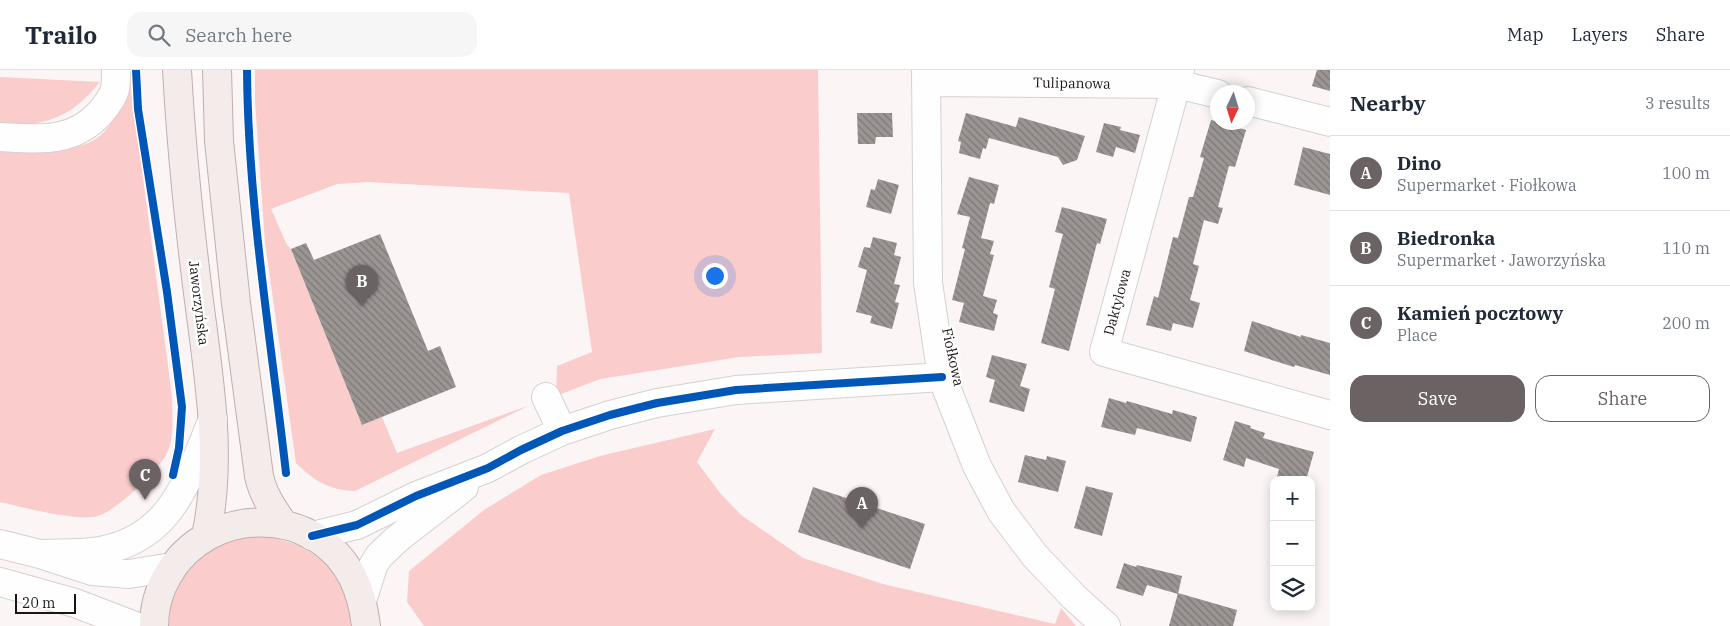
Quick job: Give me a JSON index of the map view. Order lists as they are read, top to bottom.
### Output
{
  "streets": {
    "main road": ["Jaworzyńska"],
    "street": ["Tulipanowa", "Daktylowa", "Fiołkowa"]
  },
  "crossings": [
    ["Tulipanowa", "Daktylowa"],
    ["Tulipanowa", "Fiołkowa"]
  ],
  "scale_bar": "20 m",
  "north": "bottom",
  "page": {
    "header": "Trailo",
    "search": "Search here",
    "nav": ["Map", "Layers", "Share"],
    "heading": ["Nearby", "3 results"],
    "list": [
      {
        "mark": "A",
        "name": "Dino",
        "note": "Supermarket · Fiołkowa",
        "value": "100 m"
      },
      {
        "mark": "B",
        "name": "Biedronka",
        "note": "Supermarket · Jaworzyńska",
        "value": "110 m"
      },
      {
        "mark": "C",
        "name": "Kamień pocztowy",
        "note": "Place",
        "value": "200 m"
      }
    ],
    "pins": ["B", "C", "A"],
    "buttons": ["Save", "Share"],
    "map_buttons": ["+", "−"],
    "scale": "20 m"
  }
}
